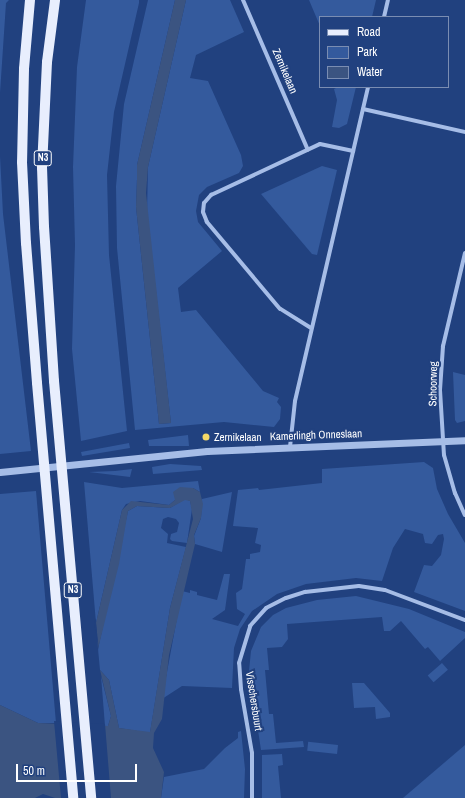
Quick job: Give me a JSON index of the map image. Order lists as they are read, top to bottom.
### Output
{
  "streets": {
    "main road": ["N3"],
    "street": [
      "Zernikelaan",
      "Schoorweg",
      "Kamerlingh Onneslaan",
      "Visschersbuurt"
    ]
  },
  "crossings": [
    ["Schoorweg", "Kamerlingh Onneslaan"]
  ],
  "places": ["Zernikelaan"],
  "legend": ["Road", "Park", "Water"],
  "scale_bar": "50 m"
}
